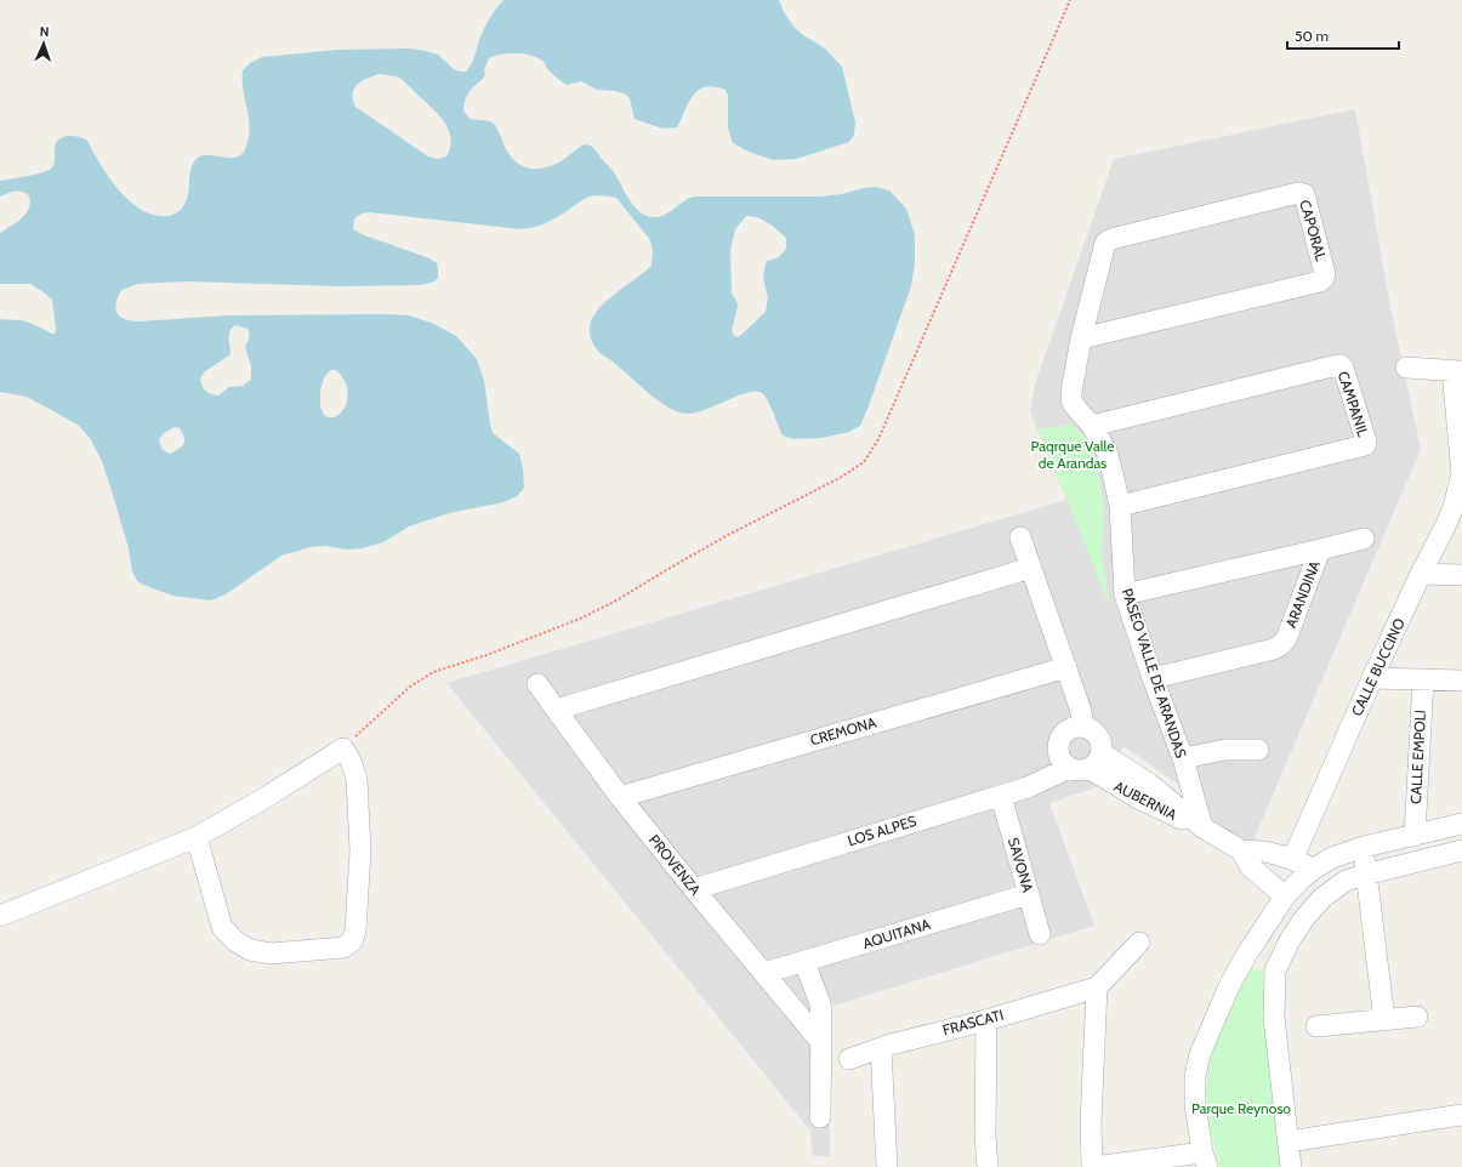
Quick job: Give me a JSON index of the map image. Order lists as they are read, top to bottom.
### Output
{
  "streets": {
    "street": [
      "CAPORAL",
      "CAMPANIL",
      "ARANDINA",
      "CALLE BUCCINO",
      "PASEO VALLE DE ARANDAS",
      "CREMONA",
      "CALLE EMPOLI",
      "AUBERNIA",
      "LOS ALPES",
      "PROVENZA",
      "SAVONA",
      "AQUITANA",
      "FRASCATI"
    ]
  },
  "crossings": [
    ["CAPORAL", "PASEO VALLE DE ARANDAS"],
    ["CAMPANIL", "PASEO VALLE DE ARANDAS"],
    ["ARANDINA", "PASEO VALLE DE ARANDAS"],
    ["CALLE BUCCINO", "AUBERNIA"],
    ["PASEO VALLE DE ARANDAS", "AUBERNIA"],
    ["CREMONA", "PROVENZA"],
    ["AUBERNIA", "LOS ALPES"],
    ["LOS ALPES", "PROVENZA"],
    ["LOS ALPES", "SAVONA"],
    ["PROVENZA", "AQUITANA"],
    ["SAVONA", "AQUITANA"]
  ],
  "parks": ["Paqrque Valle de Arandas", "Parque Reynoso"],
  "scale_bar": "50 m",
  "north": "top"
}
